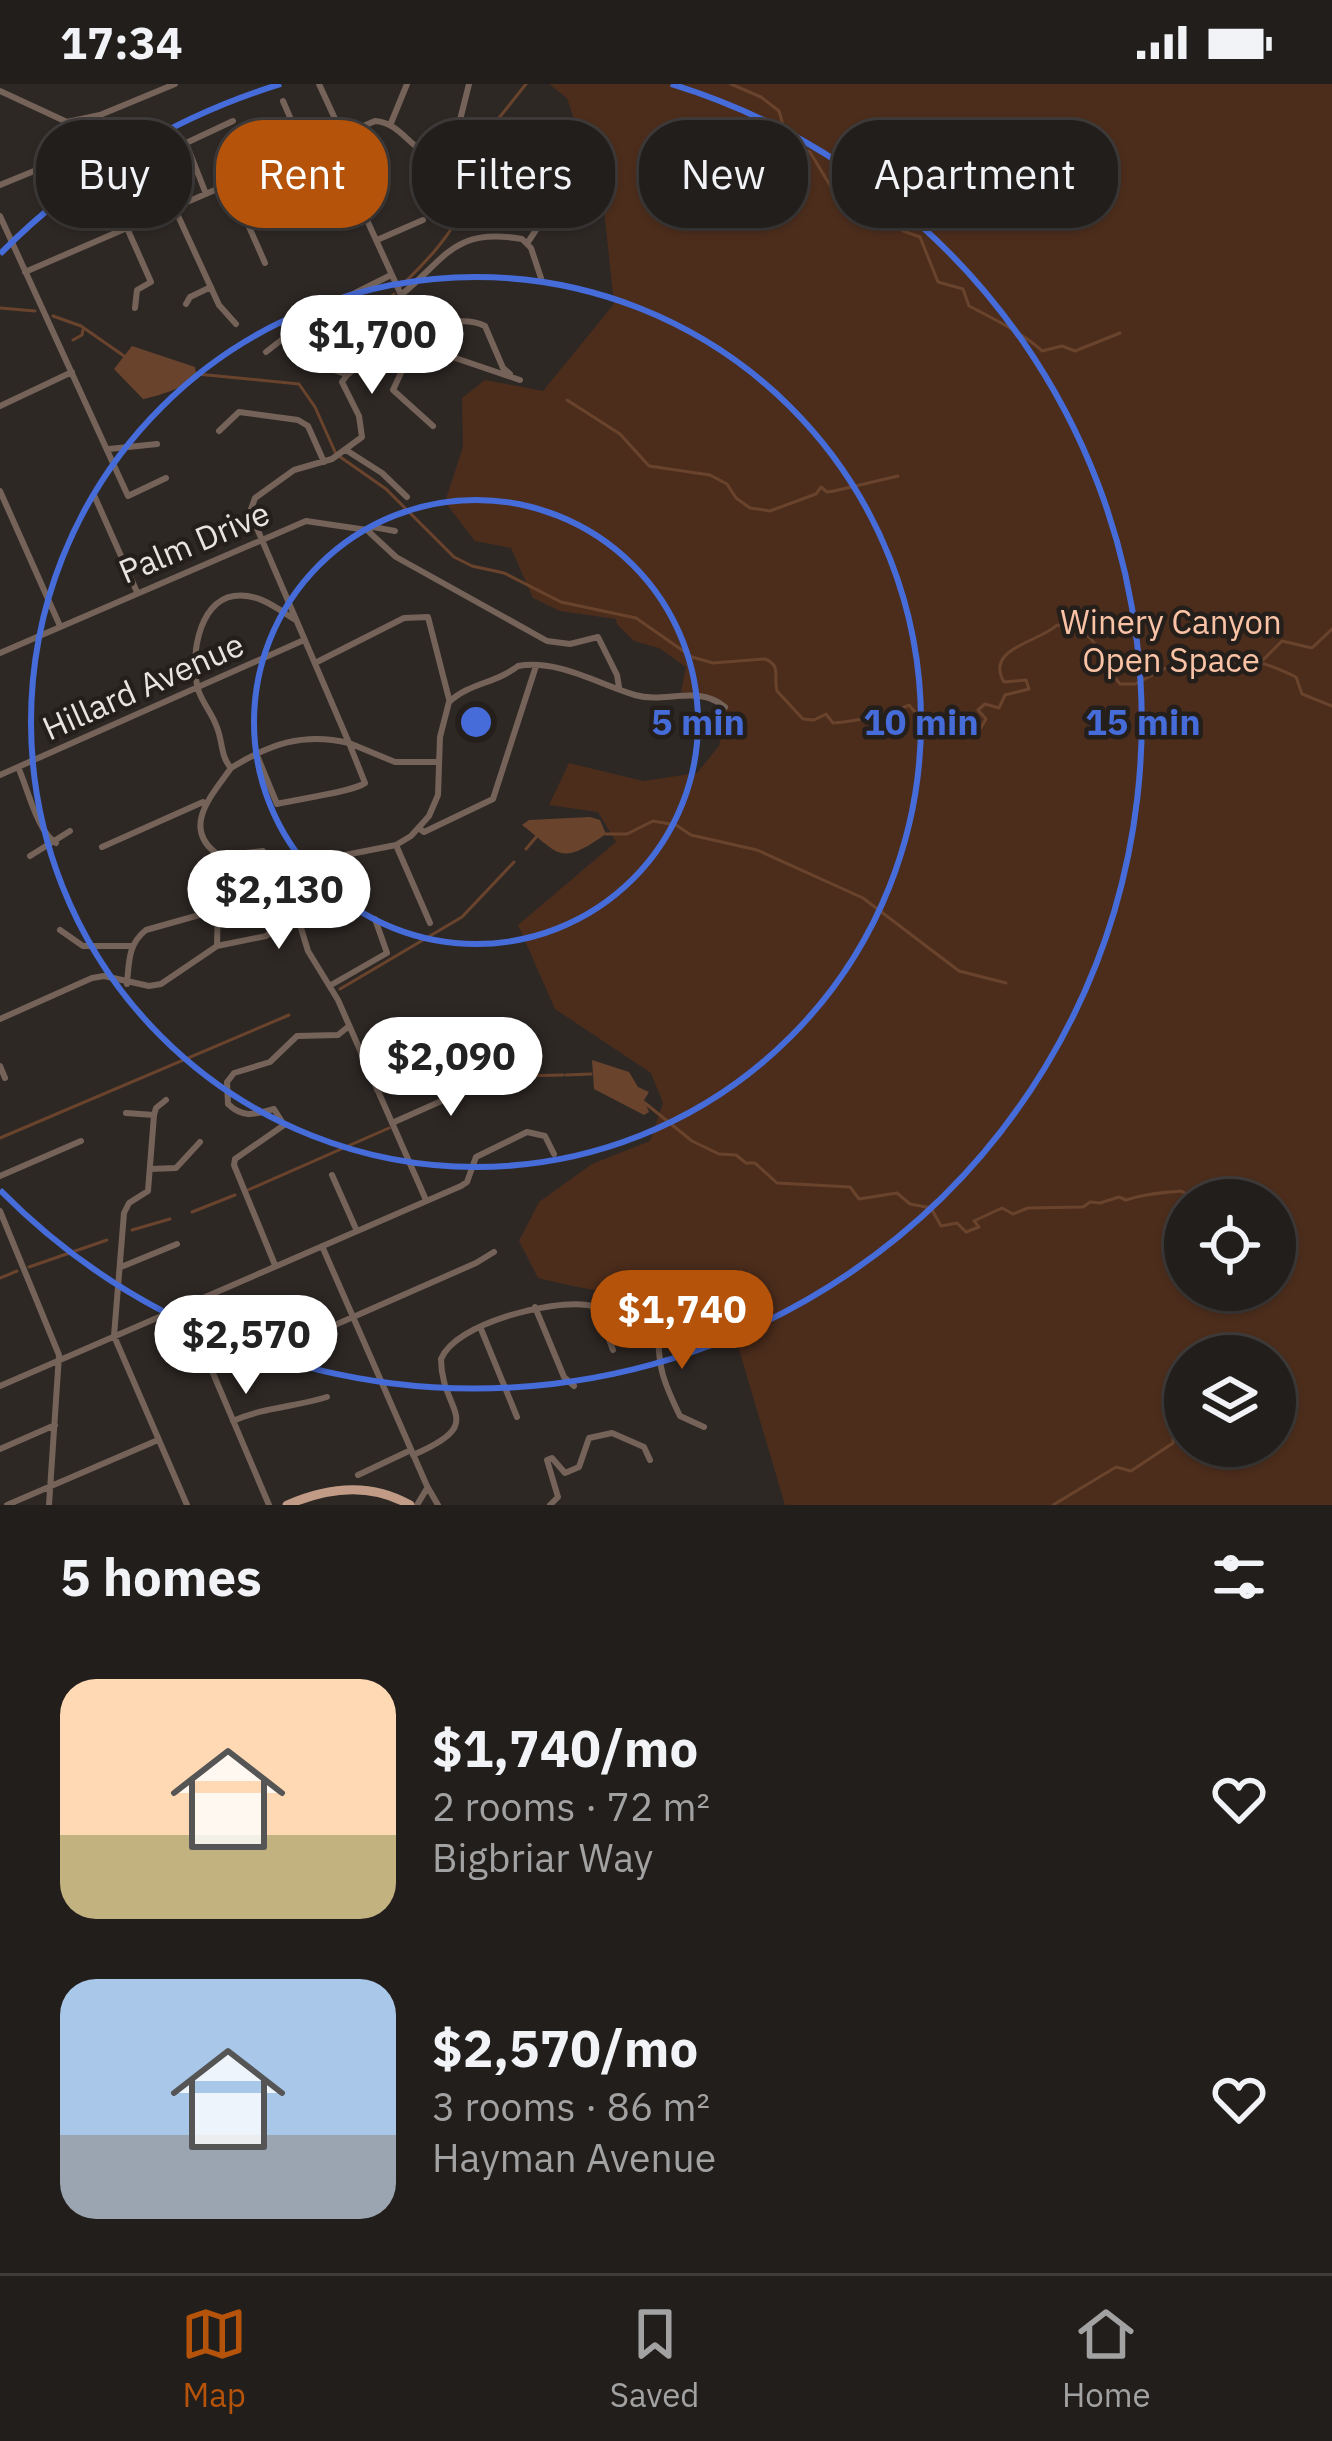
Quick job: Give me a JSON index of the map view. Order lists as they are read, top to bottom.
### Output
{
  "streets": {
    "street": ["Palm Drive", "Hillard Avenue"]
  },
  "parks": ["Winery Canyon Open Space"],
  "page": {
    "status": "17:34",
    "chip": [
      "Buy",
      "Rent",
      "Filters",
      "New",
      "Apartment"
    ],
    "price": [
      "$1,700",
      "$2,130",
      "$2,090",
      "$1,740",
      "$2,570"
    ],
    "heading": "5 homes",
    "list": [
      {
        "name": "$1,740/mo",
        "note": "2 rooms · 72 m² · Bigbriar Way"
      },
      {
        "name": "$2,570/mo",
        "note": "3 rooms · 86 m² · Hayman Avenue"
      }
    ],
    "tabs": ["Map", "Saved", "Home"]
  },
  "rings": ["5 min", "10 min", "15 min"]
}
